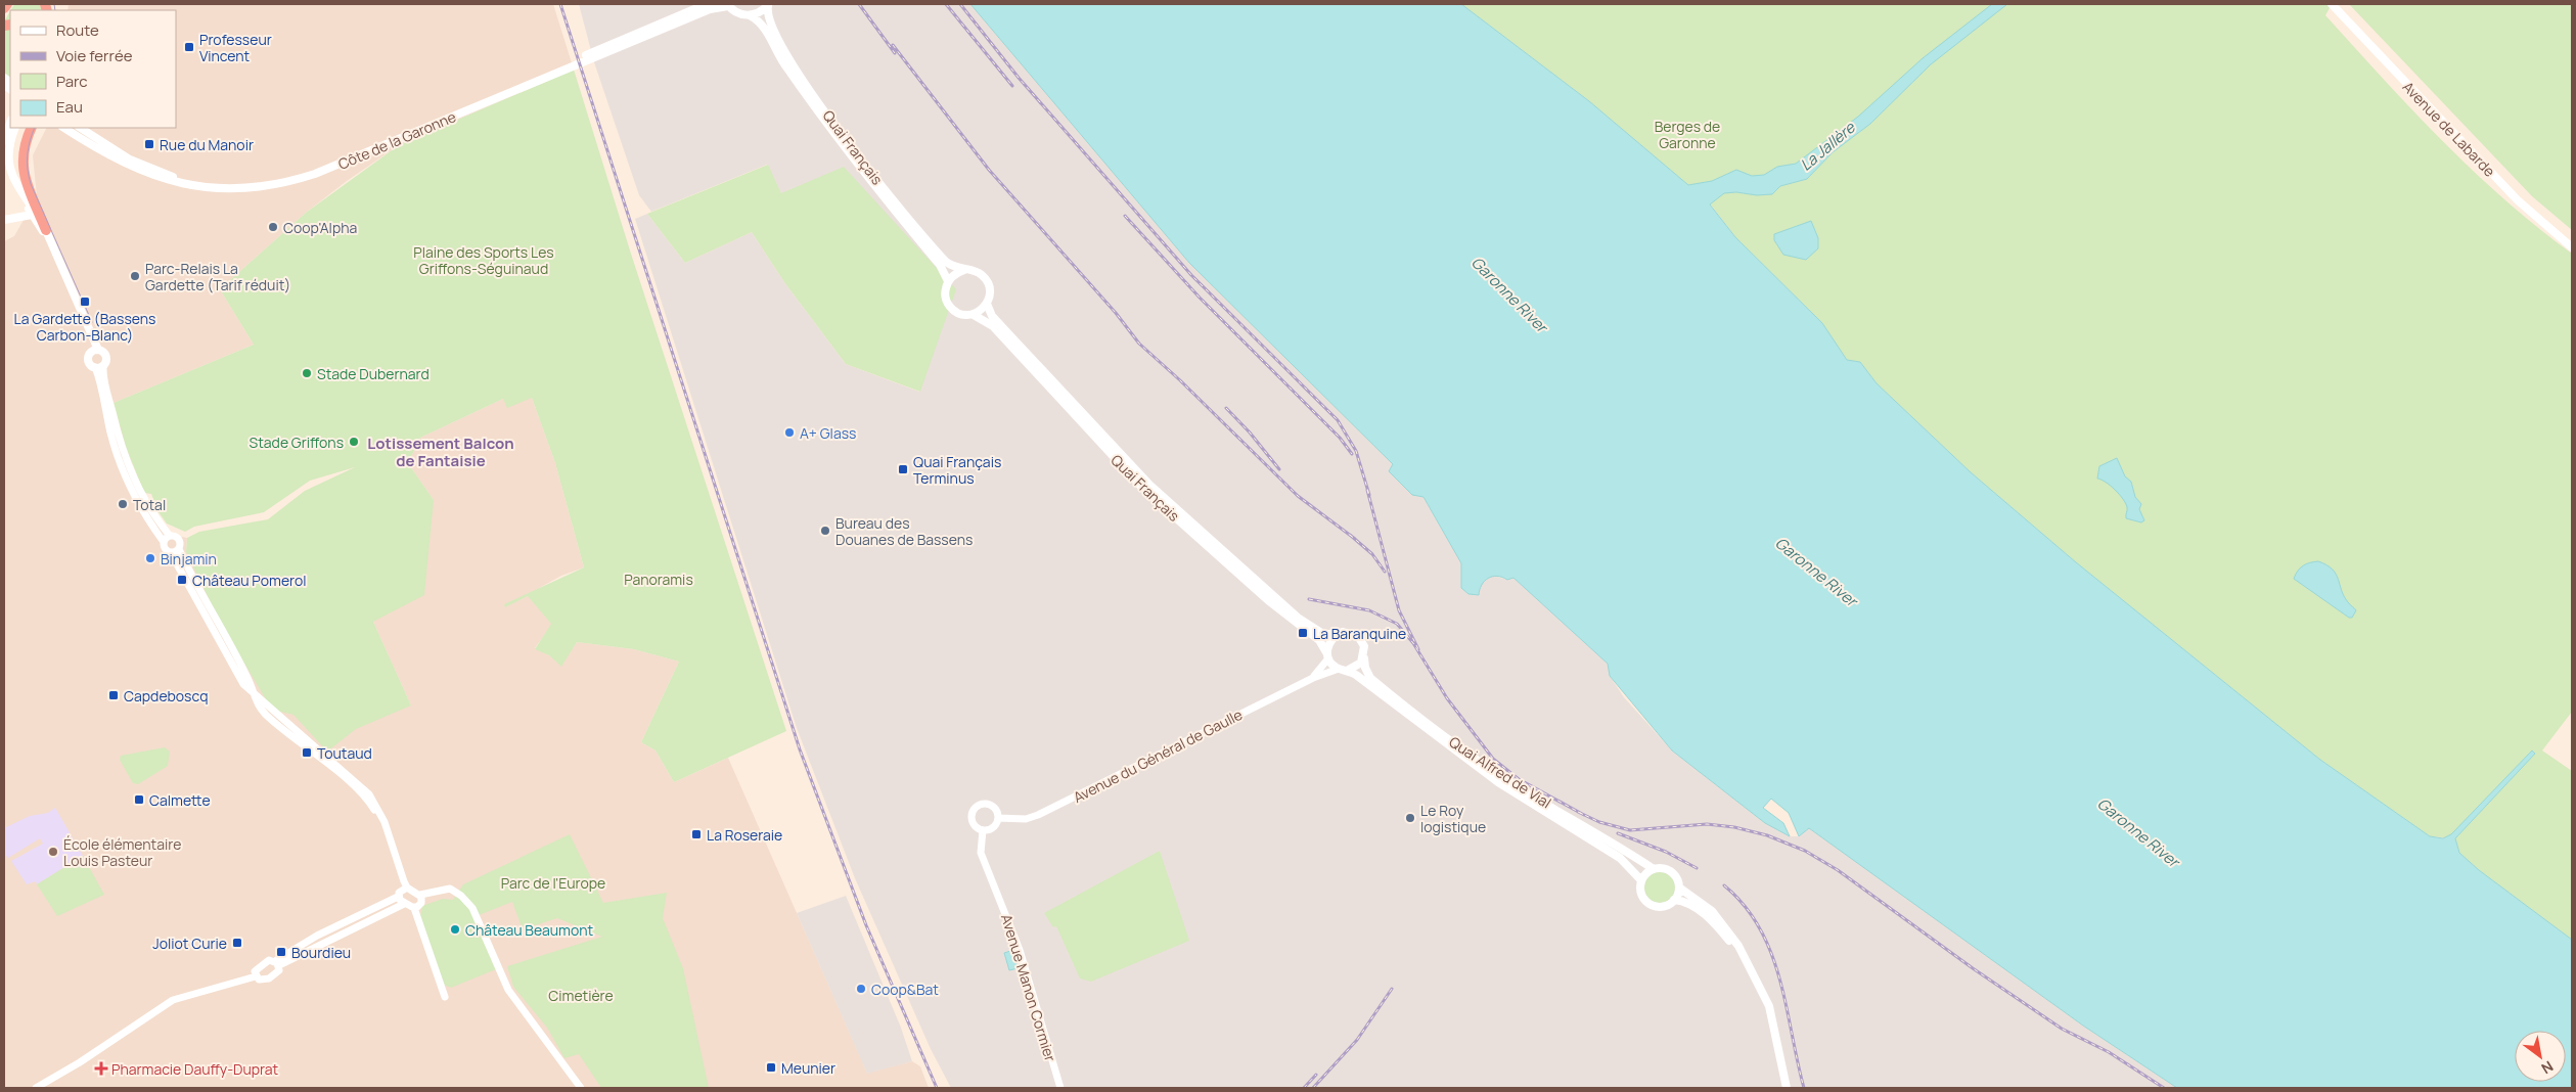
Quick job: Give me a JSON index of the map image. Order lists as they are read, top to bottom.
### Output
{
  "streets": {
    "main road": [
      "Avenue de Labarde",
      "Côte de la Garonne",
      "Quai Français",
      "Quai Alfred de Vial"
    ],
    "street": ["Avenue du Général de Gaulle", "Avenue Manon Cormier"]
  },
  "crossings": [
    ["Quai Français", "Avenue du Général de Gaulle"],
    ["Quai Français", "Quai Alfred de Vial"],
    ["Avenue du Général de Gaulle", "Quai Alfred de Vial"],
    ["Avenue du Général de Gaulle", "Avenue Manon Cormier"]
  ],
  "districts": ["Lotissement Balcon de Fantaisie"],
  "water": ["La Jallère", "Garonne River"],
  "parks": [
    "Berges de Garonne",
    "Plaine des Sports Les Griffons-Séguinaud",
    "Panoramis",
    "Parc de l'Europe",
    "Cimetière"
  ],
  "places": {
    "transit": [
      "Professeur Vincent",
      "Rue du Manoir",
      "La Gardette (Bassens Carbon-Blanc)",
      "Quai Français Terminus",
      "Château Pomerol",
      "La Baranquine",
      "Capdeboscq",
      "Toutaud",
      "Calmette",
      "La Roseraie",
      "Joliot Curie",
      "Bourdieu",
      "Meunier"
    ],
    "other": [
      "Coop'Alpha",
      "Parc-Relais La Gardette (Tarif réduit)",
      "Stade Dubernard",
      "A+ Glass",
      "Stade Griffons",
      "Total",
      "Bureau des Douanes de Bassens",
      "Binjamin",
      "Le Roy logistique",
      "École élémentaire Louis Pasteur",
      "Château Beaumont",
      "Coop&Bat"
    ],
    "health": ["Pharmacie Dauffy-Duprat"]
  },
  "legend": [
    "Route",
    "Voie ferrée",
    "Parc",
    "Eau"
  ],
  "north": "bottom right"
}
